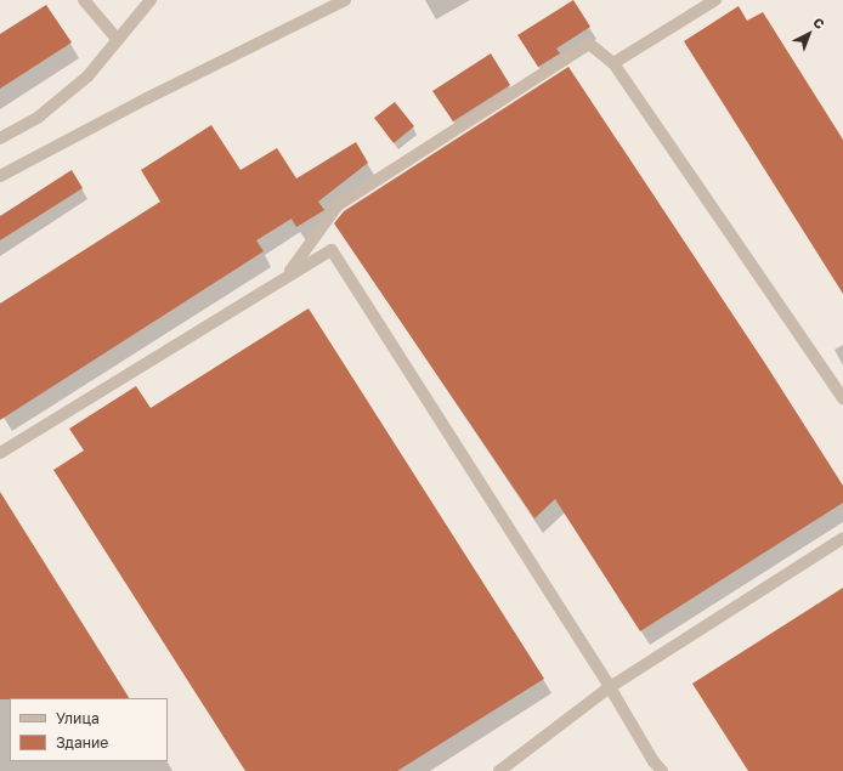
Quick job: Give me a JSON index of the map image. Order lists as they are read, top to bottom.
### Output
{
  "legend": ["Улица", "Здание"],
  "north": "top right"
}
